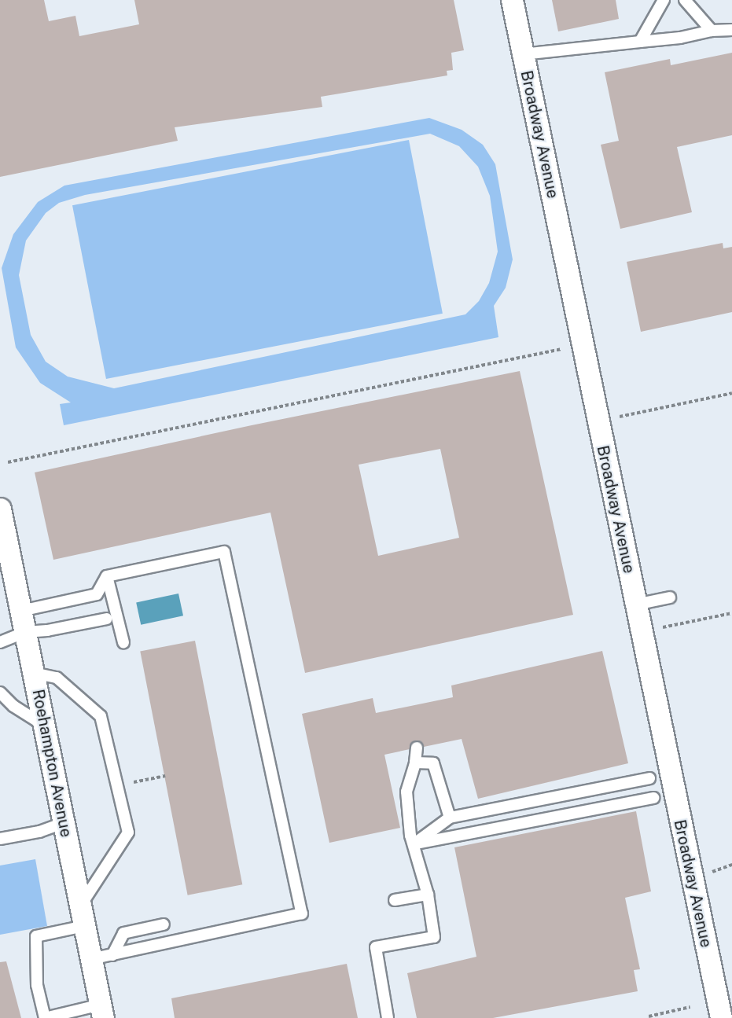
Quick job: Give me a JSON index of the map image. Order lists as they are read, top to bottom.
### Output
{
  "streets": {
    "street": ["Broadway Avenue", "Roehampton Avenue"]
  }
}
